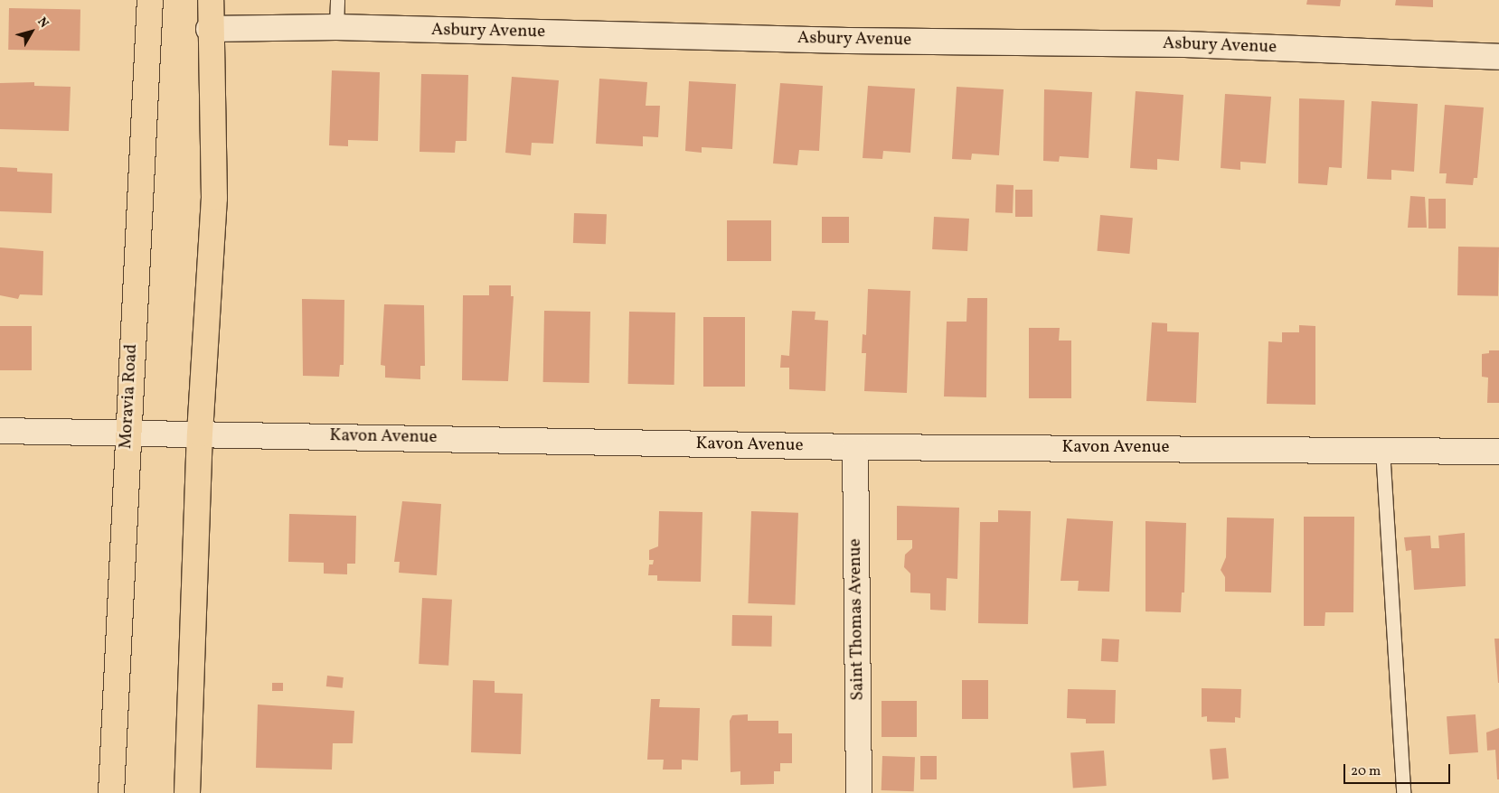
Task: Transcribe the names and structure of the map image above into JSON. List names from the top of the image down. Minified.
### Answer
{"streets":{"main road":["Moravia Road"],"street":["Asbury Avenue","Kavon Avenue","Saint Thomas Avenue"]},"crossings":[["Moravia Road","Kavon Avenue"],["Kavon Avenue","Saint Thomas Avenue"]],"scale_bar":"20 m","north":"top right"}
